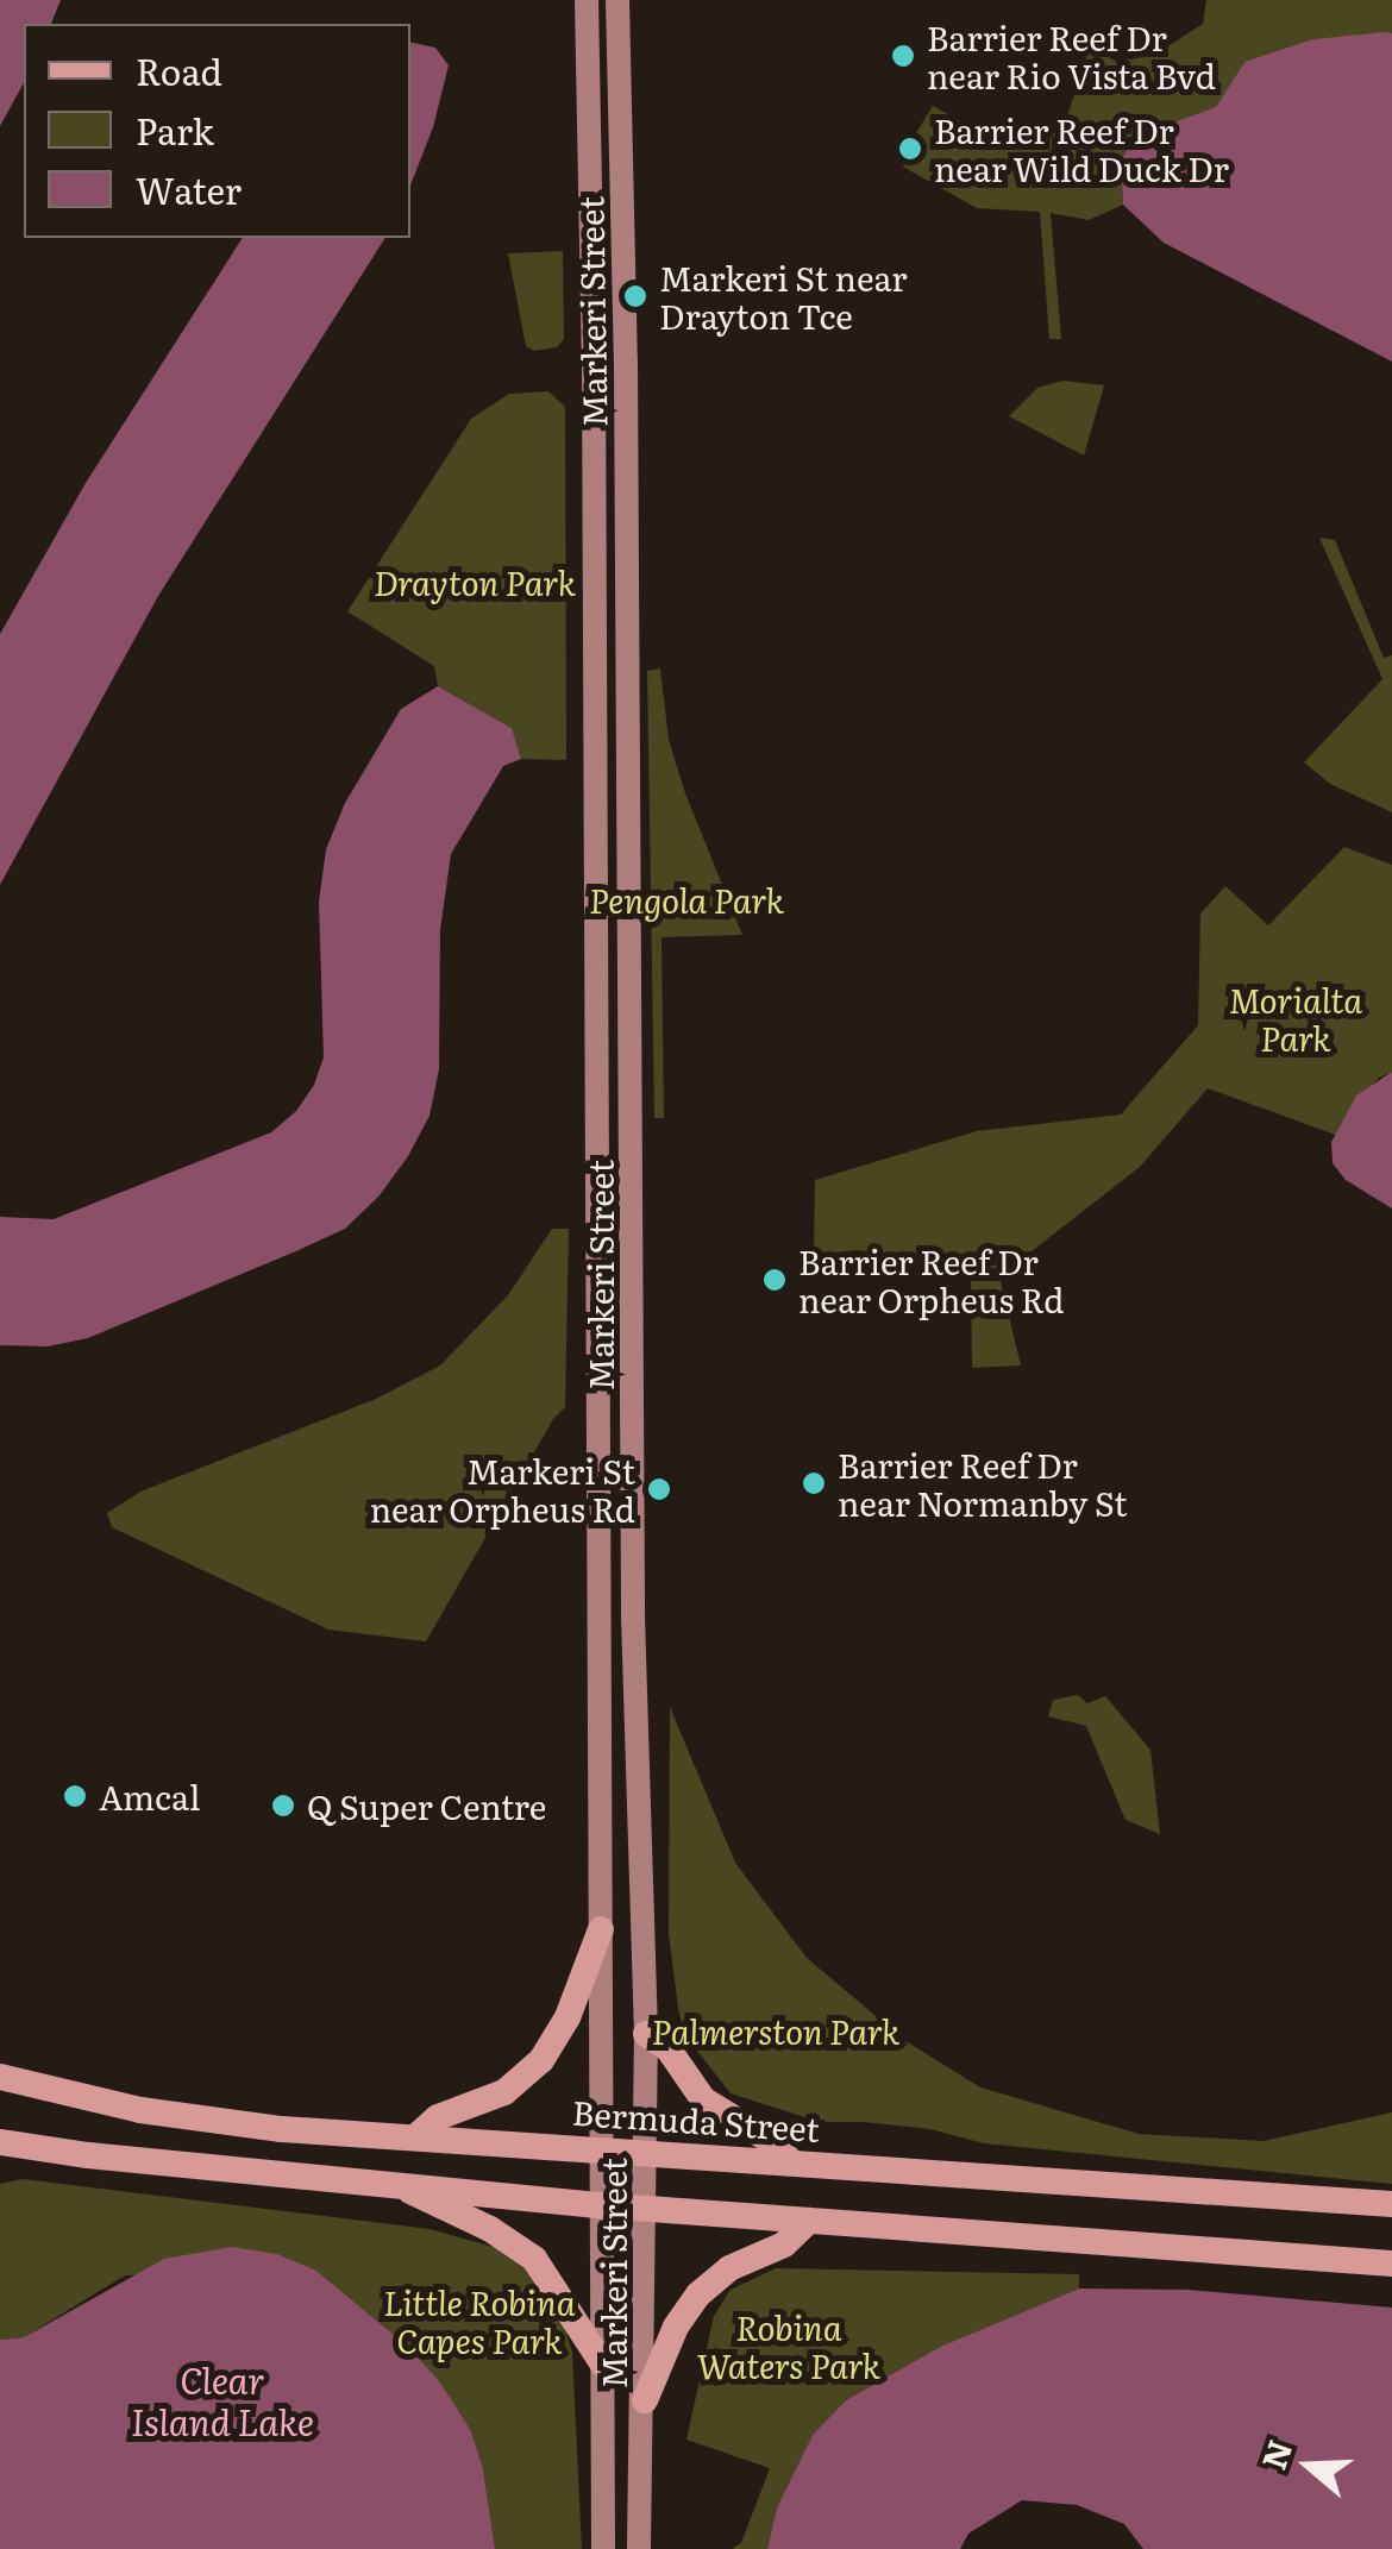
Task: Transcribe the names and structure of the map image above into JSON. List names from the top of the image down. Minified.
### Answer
{"streets":{"main road":["Markeri Street","Bermuda Street"]},"crossings":[["Markeri Street","Bermuda Street"]],"water":["Clear Island Lake"],"parks":["Drayton Park","Pengola Park","Morialta Park","Palmerston Park","Little Robina Capes Park","Robina Waters Park"],"places":["Barrier Reef Dr near Rio Vista Bvd","Barrier Reef Dr near Wild Duck Dr","Markeri St near Drayton Tce","Barrier Reef Dr near Orpheus Rd","Barrier Reef Dr near Normanby St","Markeri St near Orpheus Rd","Amcal","Q Super Centre"],"legend":["Road","Park","Water"],"north":"left"}
